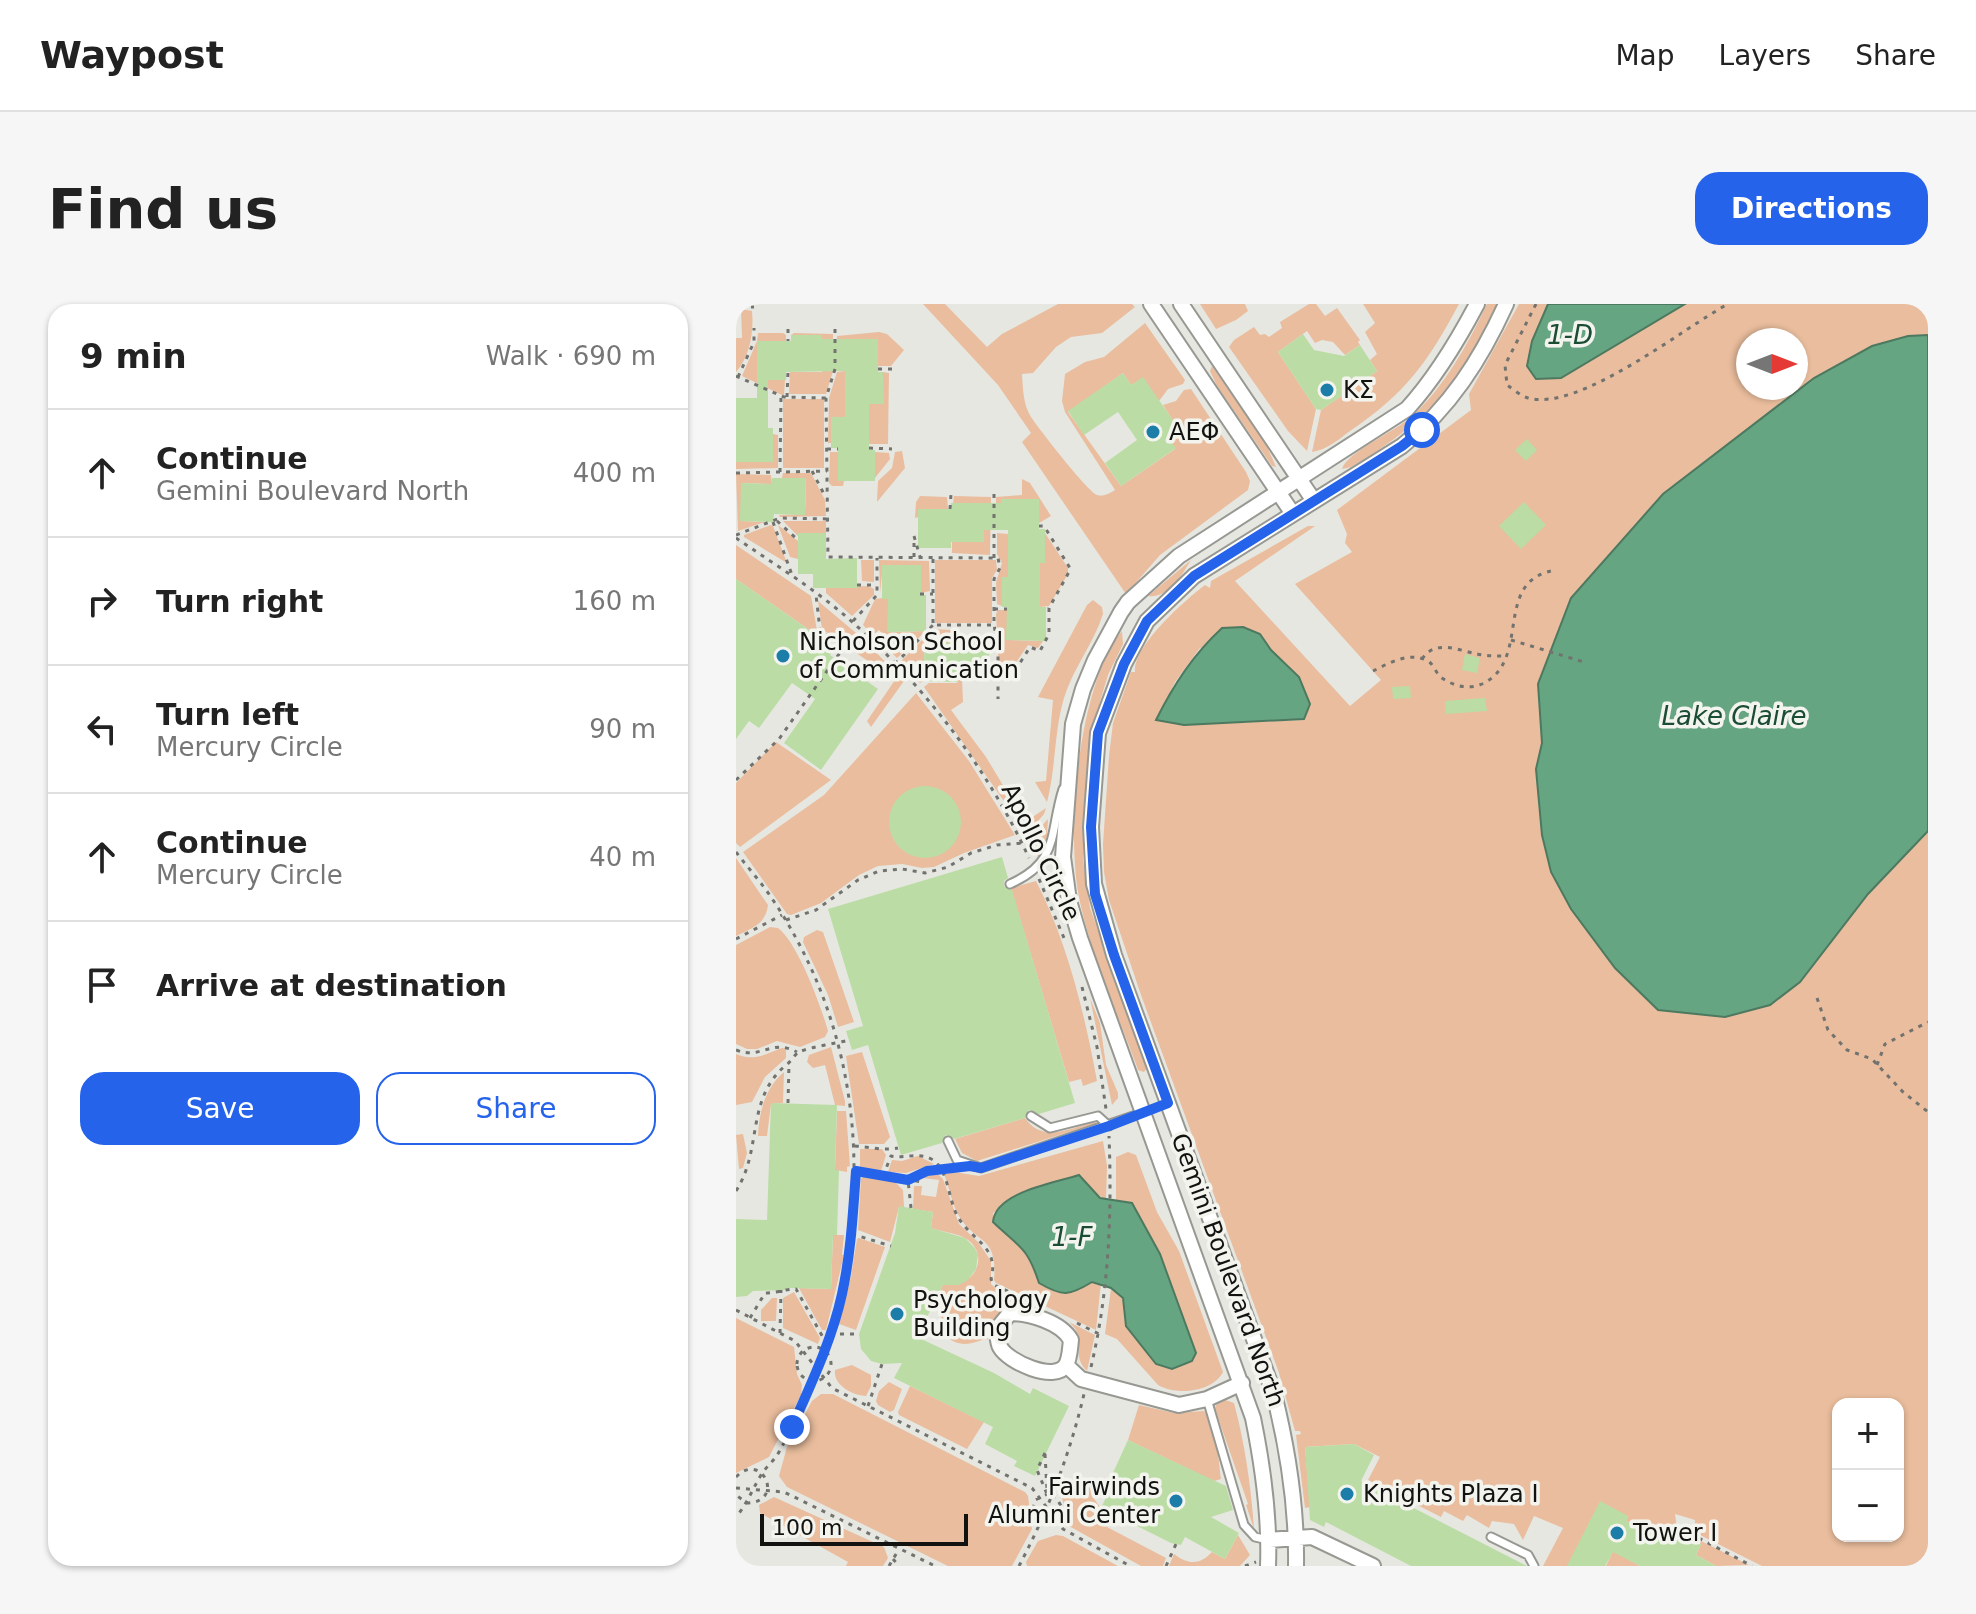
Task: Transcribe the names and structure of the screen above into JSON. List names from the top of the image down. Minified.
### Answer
{"streets":{"street":["Gemini Boulevard North"],"path":["Apollo Circle"]},"water":["1-D","Lake Claire","1-F"],"places":["ΚΣ","AEΦ","Nicholson School of Communication","Psychology Building","Knights Plaza I","Fairwinds Alumni Center","Tower I"],"scale_bar":"100 m","north":"right","page":{"header":"Waypost","nav":["Map","Layers","Share"],"buttons":["Directions",["Save","Share"]],"title":"Find us","heading":["9 min","Walk · 690 m"],"list":[["Continue","Gemini Boulevard North","400 m"],["Turn right","160 m"],["Turn left","Mercury Circle","90 m"],["Continue","Mercury Circle","40 m"],"Arrive at destination"],"map_buttons":["+","−"],"scale":"100 m"}}
